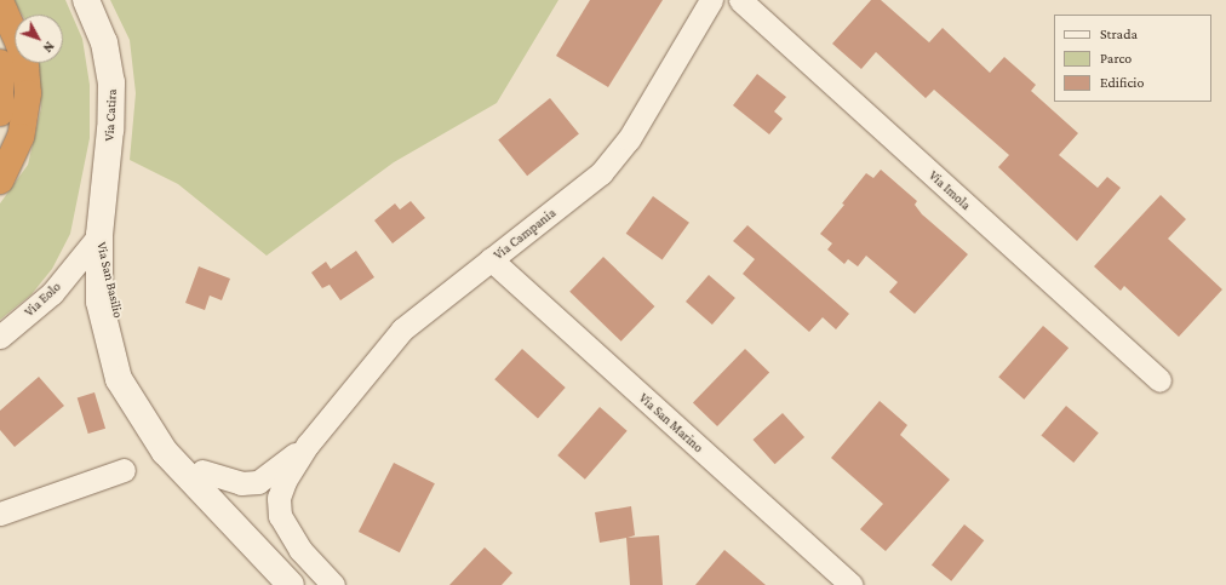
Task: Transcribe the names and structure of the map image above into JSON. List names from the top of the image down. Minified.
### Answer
{"streets":{"street":["Via Catira","Via Imola","Via Campania","Via San Basilio","Via Eolo","Via San Marino"]},"crossings":[["Via Catira","Via San Basilio"],["Via Catira","Via Eolo"],["Via Campania","Via San Marino"],["Via San Basilio","Via Eolo"]],"legend":["Strada","Parco","Edificio"],"north":"bottom right"}
